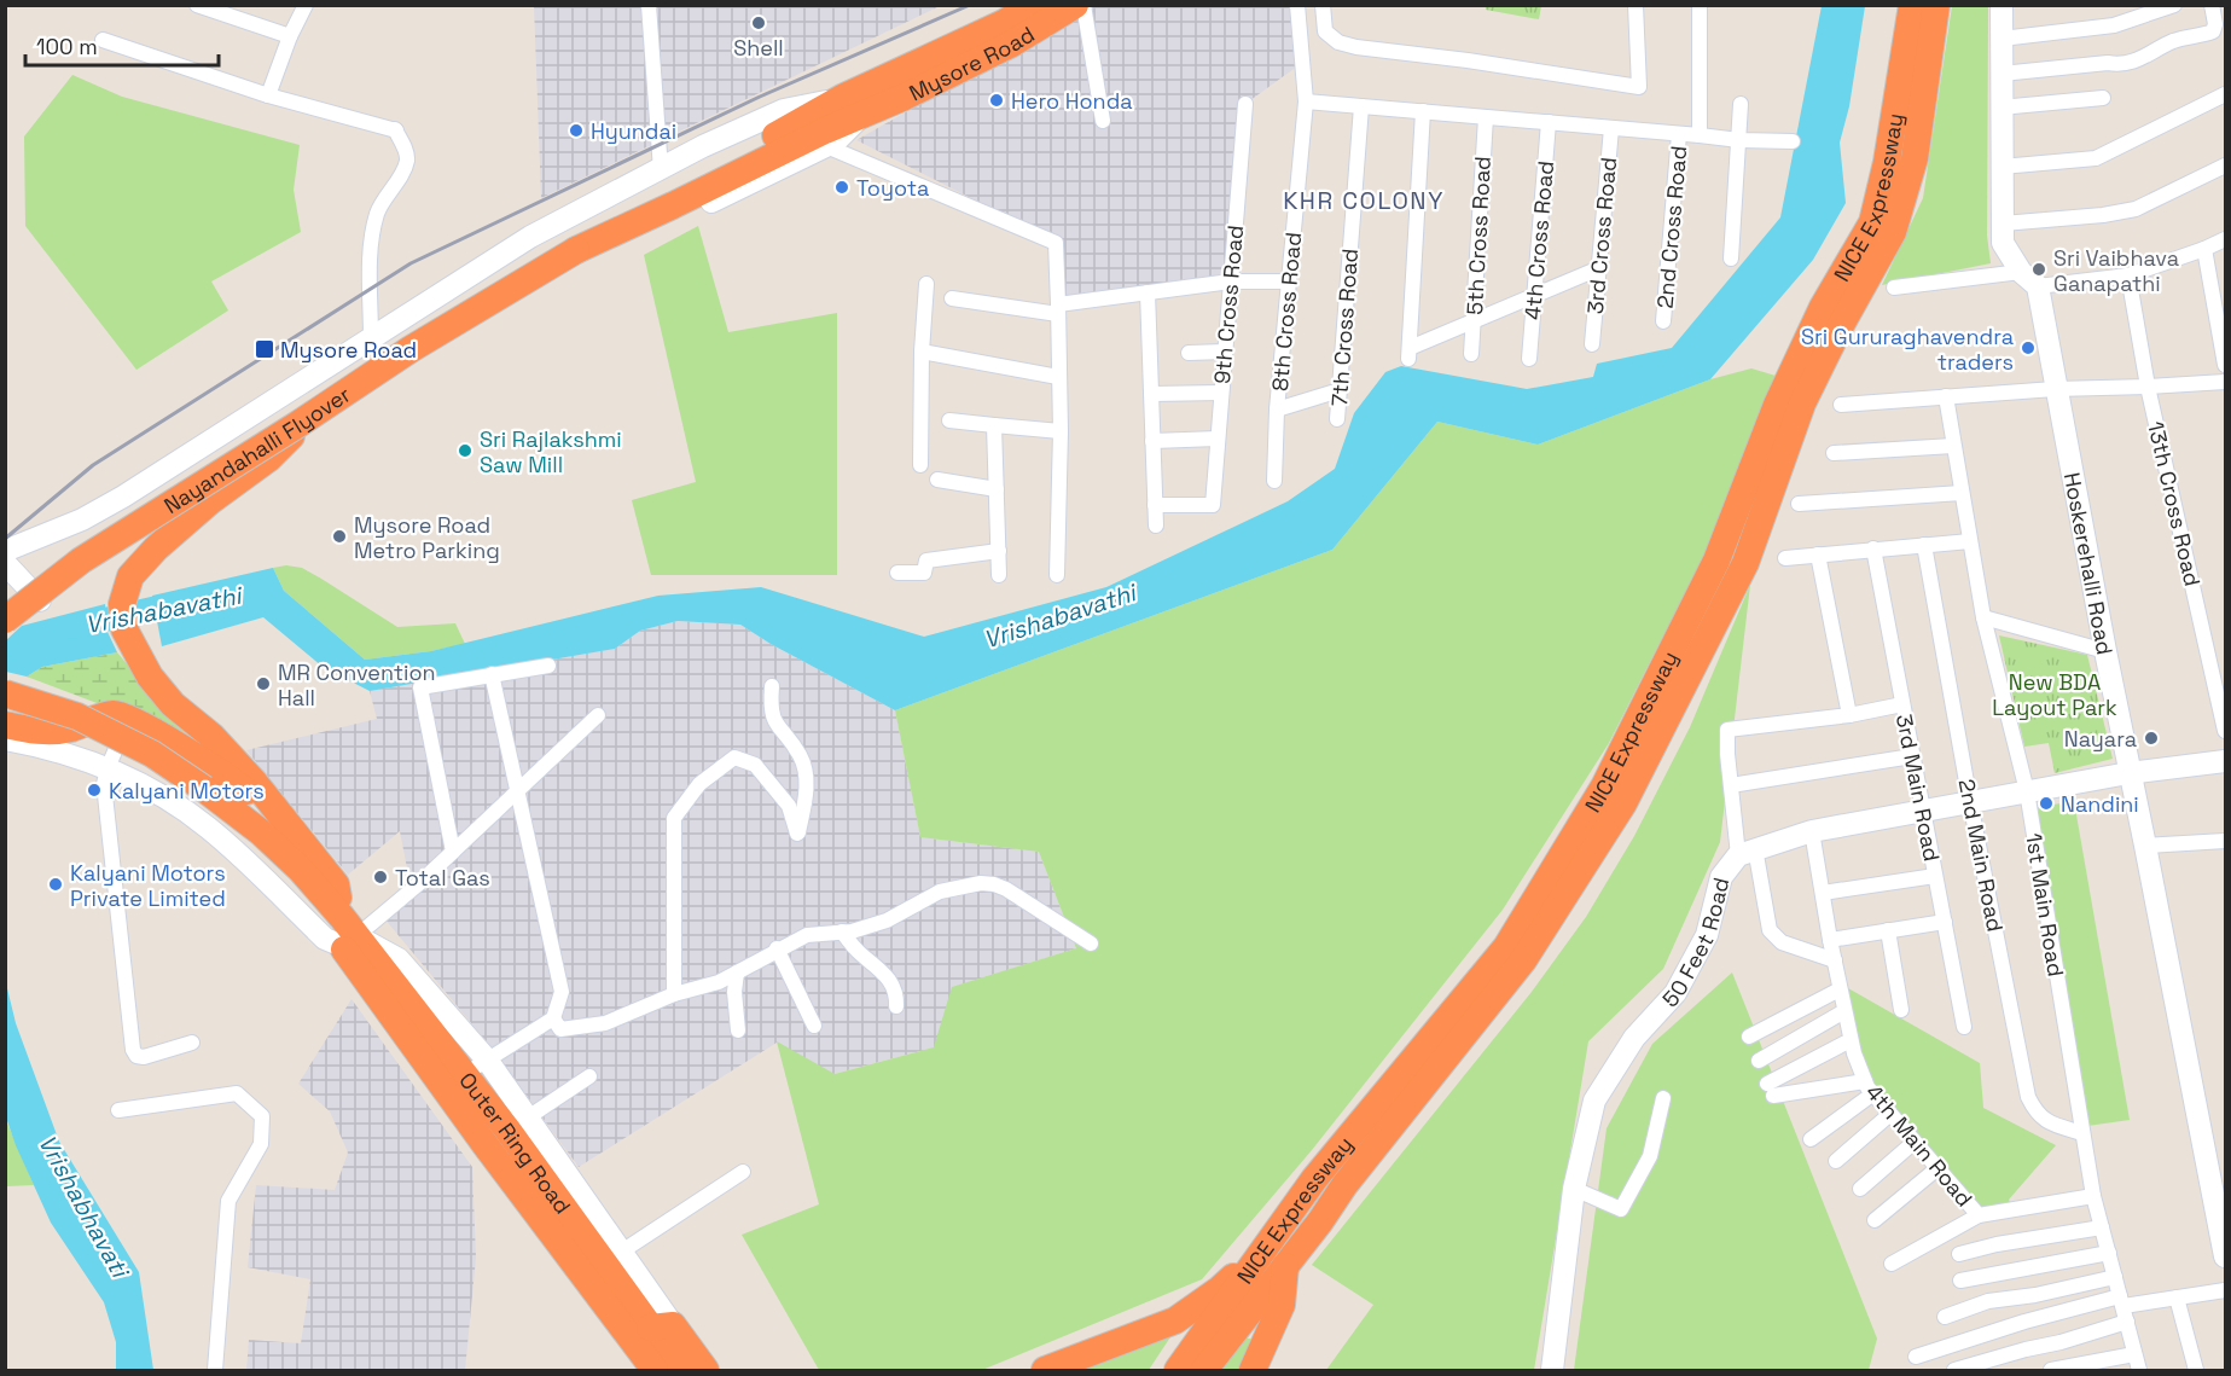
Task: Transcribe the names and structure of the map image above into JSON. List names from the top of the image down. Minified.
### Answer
{"streets":{"highway":["Mysore Road","NICE Expressway","Nayandahalli Flyover","Outer Ring Road"],"street":["2nd Cross Road","5th Cross Road","3rd Cross Road","4th Cross Road","9th Cross Road","8th Cross Road","7th Cross Road","13th Cross Road","Hoskerehalli Road","3rd Main Road","2nd Main Road","1st Main Road","50 Feet Road","4th Main Road"]},"crossings":[["Mysore Road","Nayandahalli Flyover"],["2nd Main Road","1st Main Road"],["1st Main Road","4th Main Road"]],"districts":["KHR COLONY"],"water":["Vrishabavathi","Vrishabhavati"],"parks":["New BDA Layout Park"],"places":{"other":["Shell","Hero Honda","Hyundai","Toyota","Sri Vaibhava Ganapathi","Sri Gururaghavendra traders","Sri Rajlakshmi Saw Mill","Mysore Road Metro Parking","MR Convention Hall","Nayara","Kalyani Motors","Nandini","Total Gas","Kalyani Motors Private Limited"],"transit":["Mysore Road"]},"scale_bar":"100 m"}
